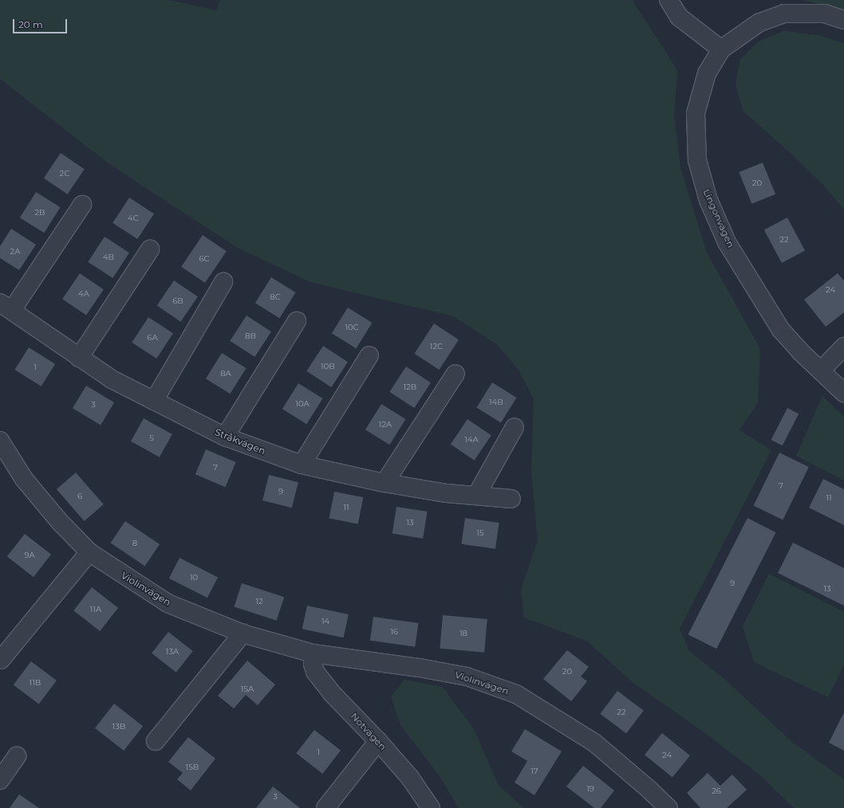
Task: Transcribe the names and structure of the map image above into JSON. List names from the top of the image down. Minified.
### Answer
{"streets":{"street":["Lingonvägen","Stråkvägen","Violinvägen","Notvägen"]},"crossings":[["Violinvägen","Notvägen"]],"house_numbers":["2C","20","2B","4C","22","2A","4B","6C","24","4A","8C","6B","10C","8B","6A","12C","10B","1","8A","12B","14B","10A","3","12A","5","14A","7","7","9","6","11","11","13","15","8","9A","10","9","13","12","11A","14","16","18","13A","20","11B","15A","22","13B","1","24","15B","17","19","26","3"],"scale_bar":"20 m"}
